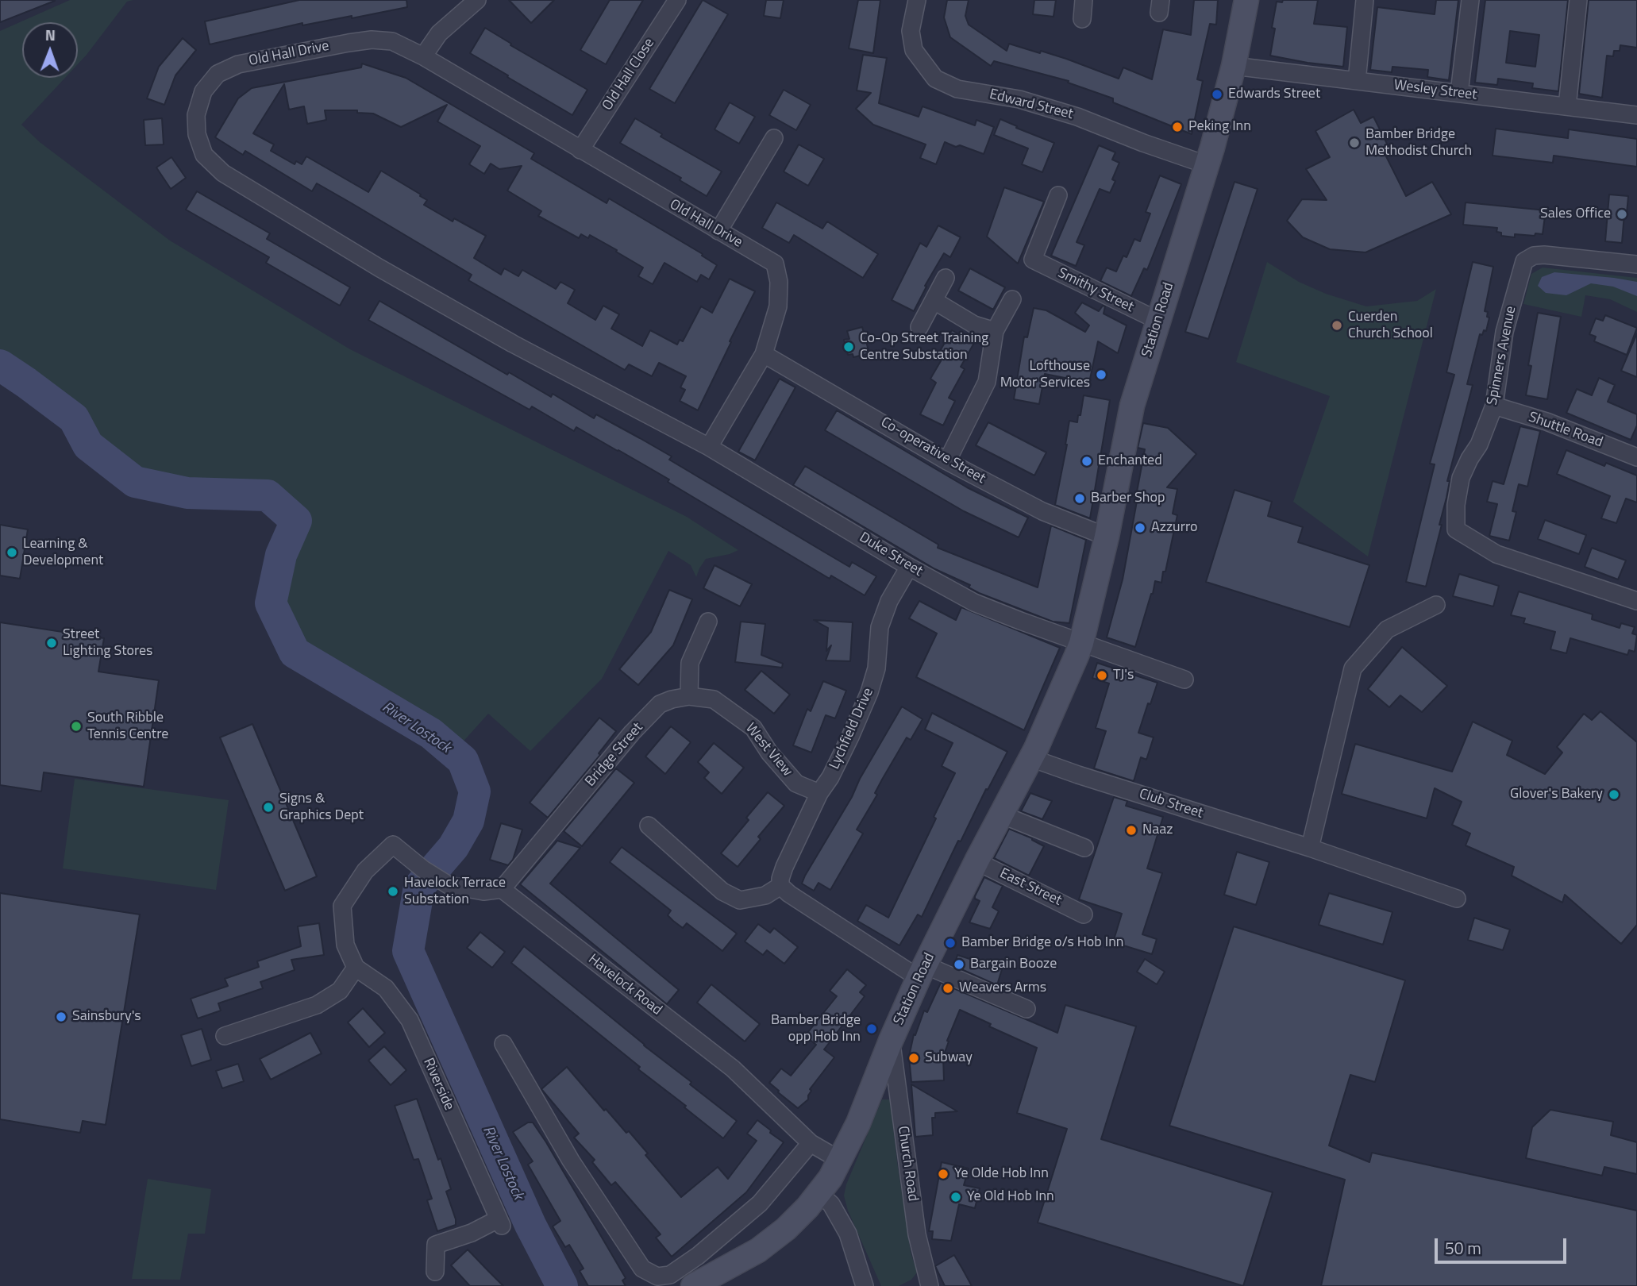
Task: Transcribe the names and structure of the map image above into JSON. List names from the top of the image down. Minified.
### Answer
{"streets":{"main road":["Station Road"],"street":["Old Hall Drive","Old Hall Close","Wesley Street","Edward Street","Smithy Street","Spinners Avenue","Shuttle Road","Co-operative Street","Duke Street","Lychfield Drive","West View","Bridge Street","Club Street","East Street","Havelock Road","Riverside","Church Road"]},"crossings":[["Old Hall Drive","Old Hall Close"],["Old Hall Drive","Co-operative Street"],["Old Hall Drive","Duke Street"],["Wesley Street","Station Road"],["Edward Street","Station Road"],["Smithy Street","Station Road"],["Station Road","Co-operative Street"],["Station Road","Duke Street"],["Station Road","Club Street"],["Station Road","East Street"],["Station Road","Havelock Road"],["Station Road","Church Road"],["Spinners Avenue","Shuttle Road"],["Duke Street","Lychfield Drive"],["Lychfield Drive","West View"],["West View","Bridge Street"],["Bridge Street","Havelock Road"]],"water":["River Lostock"],"places":["Edwards Street","Peking Inn","Bamber Bridge Methodist Church","Sales Office","Cuerden Church School","Co-Op Street Training Centre Substation","Lofthouse Motor Services","Enchanted","Barber Shop","Azzurro","Learning & Development","Street Lighting Stores","TJ's","South Ribble Tennis Centre","Glover's Bakery","Signs & Graphics Dept","Naaz","Havelock Terrace Substation","Bamber Bridge o/s Hob Inn","Bargain Booze","Weavers Arms","Sainsbury's","Bamber Bridge opp Hob Inn","Subway","Ye Olde Hob Inn","Ye Old Hob Inn"],"scale_bar":"50 m","north":"top"}
